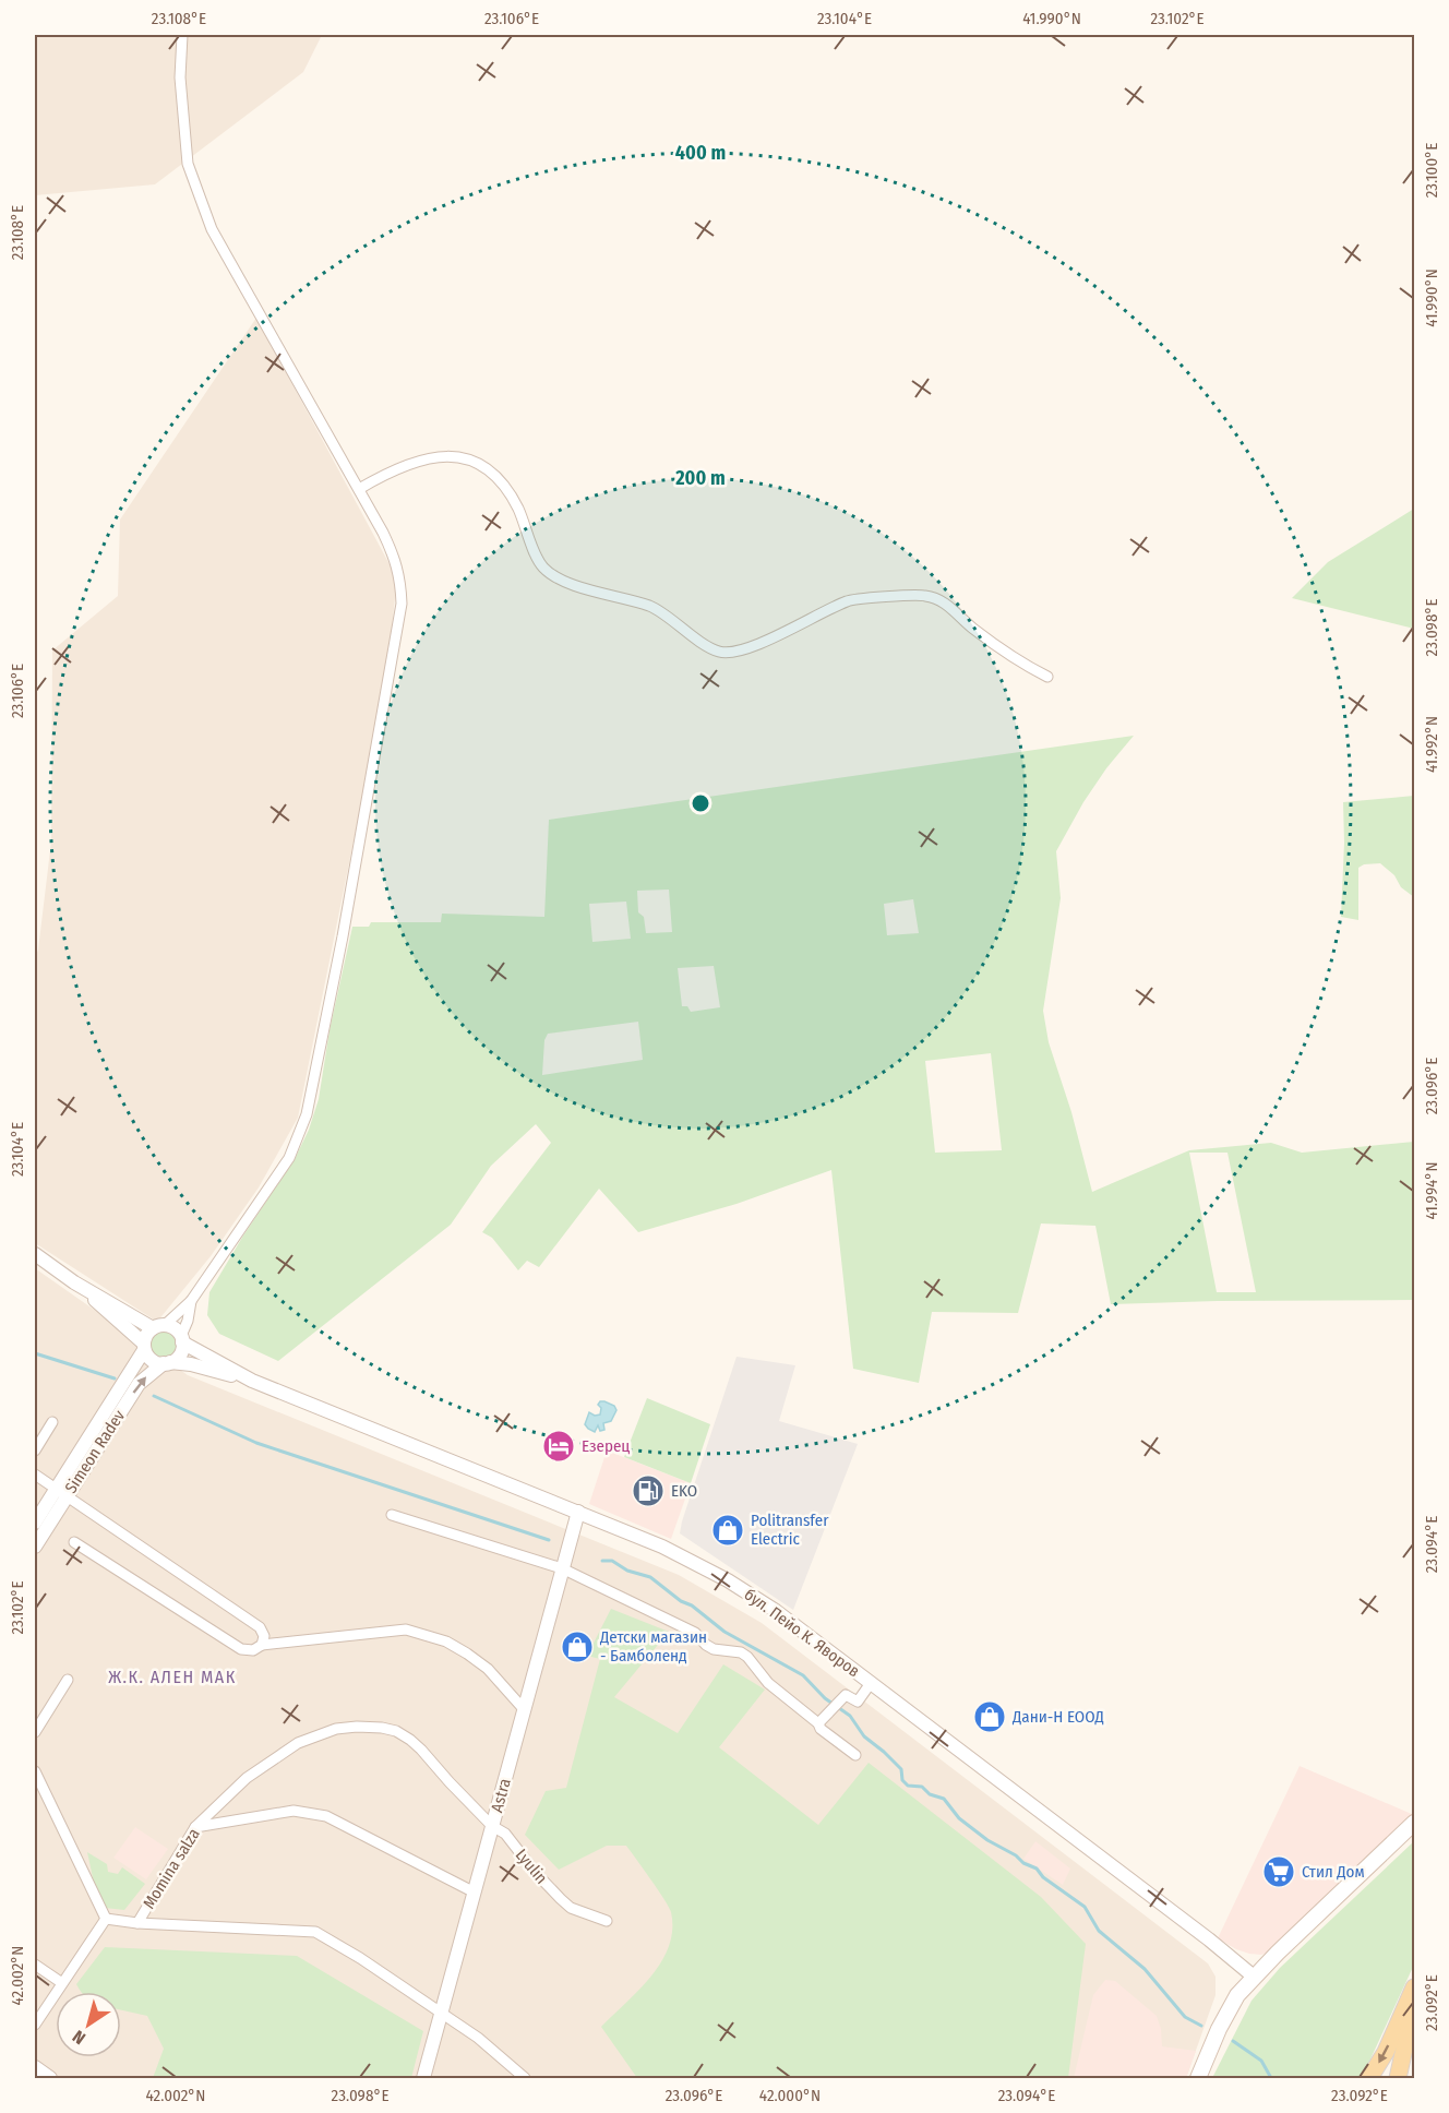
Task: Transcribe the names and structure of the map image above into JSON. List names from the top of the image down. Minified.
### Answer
{"streets":{"street":["Simeon Radev","бул. Пейо К. Яворов","Astra","Lyulin","Momina salza"]},"crossings":[["Simeon Radev","бул. Пейо К. Яворов"],["бул. Пейо К. Яворов","Astra"],["Astra","Lyulin"],["Astra","Momina salza"],["Lyulin","Momina salza"]],"districts":["Ж.К. АЛЕН МАК"],"places":{"hotel":["Езерец"],"fuel station":["EKO"],"shop":["Politransfer Electric","Детски магазин - Бамболенд","Дани-Н ЕООД"],"supermarket":["Стил Дом"]},"north":"bottom left","coordinates":["23.108°E","23.106°E","23.104°E","41.990°N","23.102°E","23.100°E","23.098°E","41.992°N","23.096°E","41.994°N","23.094°E","42.002°N","23.092°E","42.000°N"],"rings":["400 m","200 m"]}
